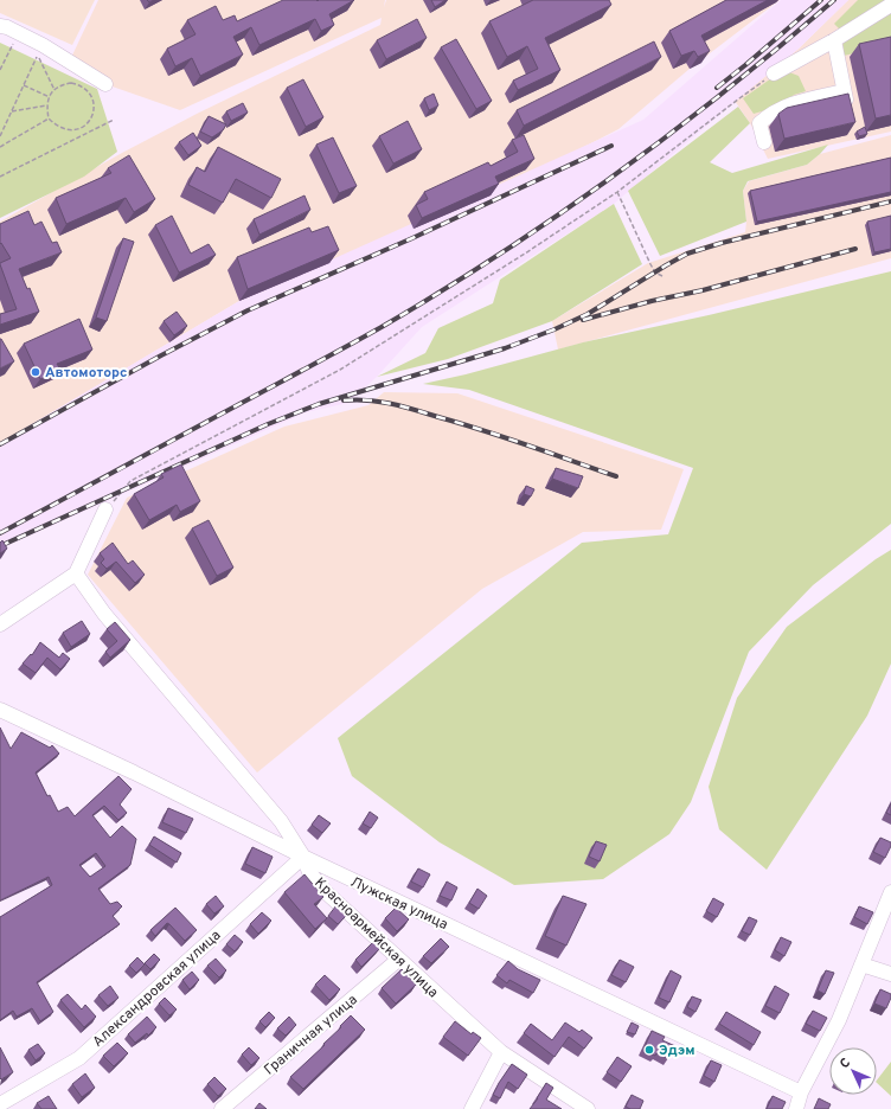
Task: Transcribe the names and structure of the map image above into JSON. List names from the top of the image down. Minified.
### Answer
{"streets":{"street":["Лужская улица","Красноармейская улица","Александровская улица","Граничная улица"]},"crossings":[["Лужская улица","Красноармейская улица"],["Лужская улица","Александровская улица"],["Красноармейская улица","Александровская улица"],["Красноармейская улица","Граничная улица"]],"places":["Автомоторс","Эдэм"],"north":"top left"}
